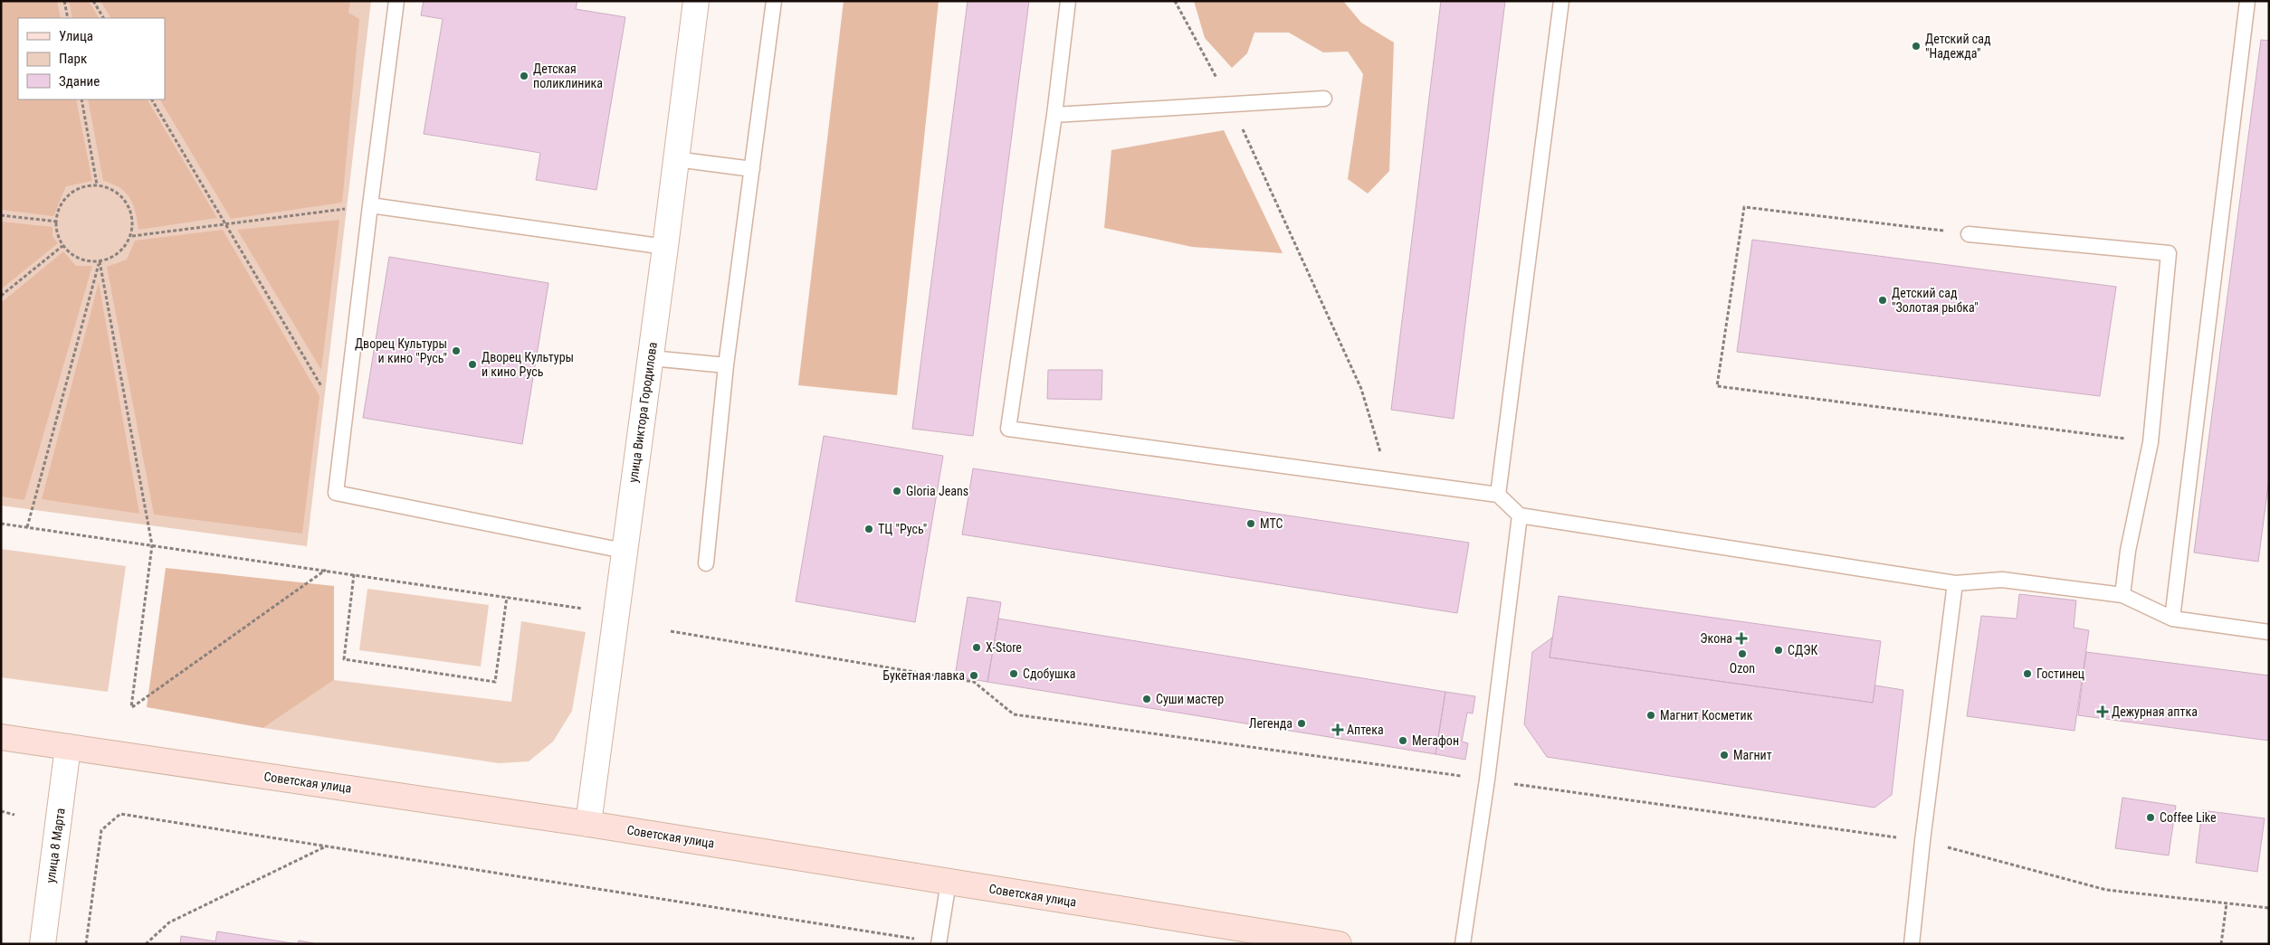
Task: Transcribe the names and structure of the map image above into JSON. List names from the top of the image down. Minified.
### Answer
{"streets":{"main road":["Советская улица"],"street":["улица Виктора Городилова","улица 8 Марта"]},"crossings":[["улица Виктора Городилова","Советская улица"],["Советская улица","улица 8 Марта"]],"places":{"other":["Детский сад \"Надежда\"","Детская поликлиника","Детский сад \"Золотая рыбка\"","Дворец Культуры и кино \"Русь\"","Дворец Культуры и кино Русь","Gloria Jeans","МТС","ТЦ \"Русь\"","X-Store","СДЭК","Ozon","Сдобушка","Гостинец","Букетная лавка","Суши мастер","Магнит Косметик","Легенда","Мегафон","Магнит","Coffee Like"],"health":["Экона","Дежурная аптка","Аптека"]},"legend":["Улица","Парк","Здание"]}
